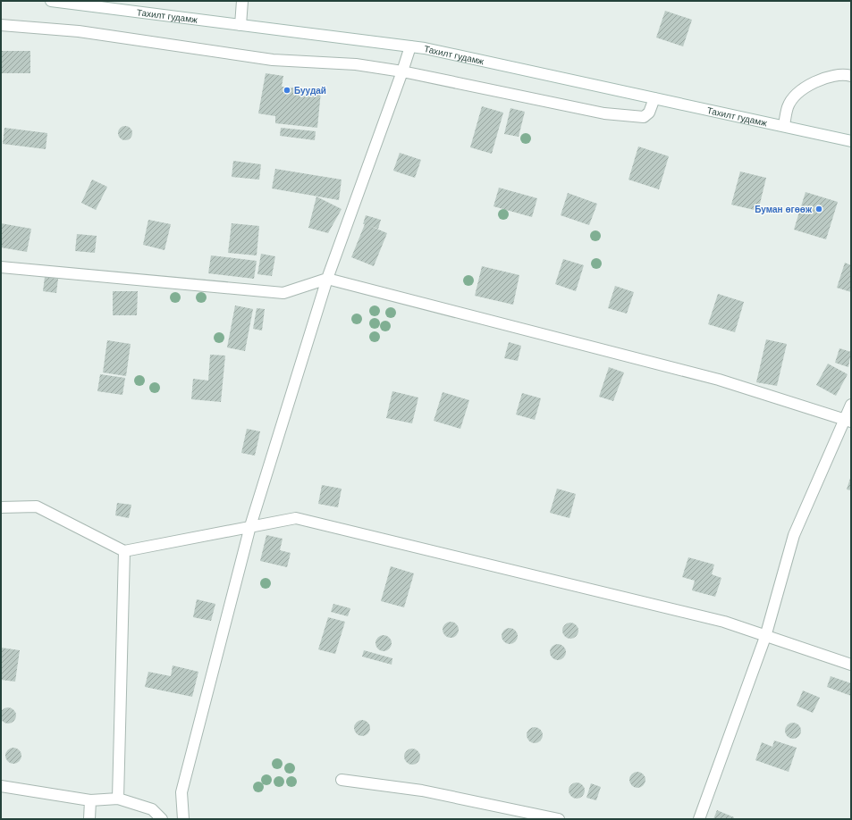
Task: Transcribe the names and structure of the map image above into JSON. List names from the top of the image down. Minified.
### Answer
{"streets":{"street":["Тахилт гудамж"]},"places":["Буудай","Буман өгөөж"]}
